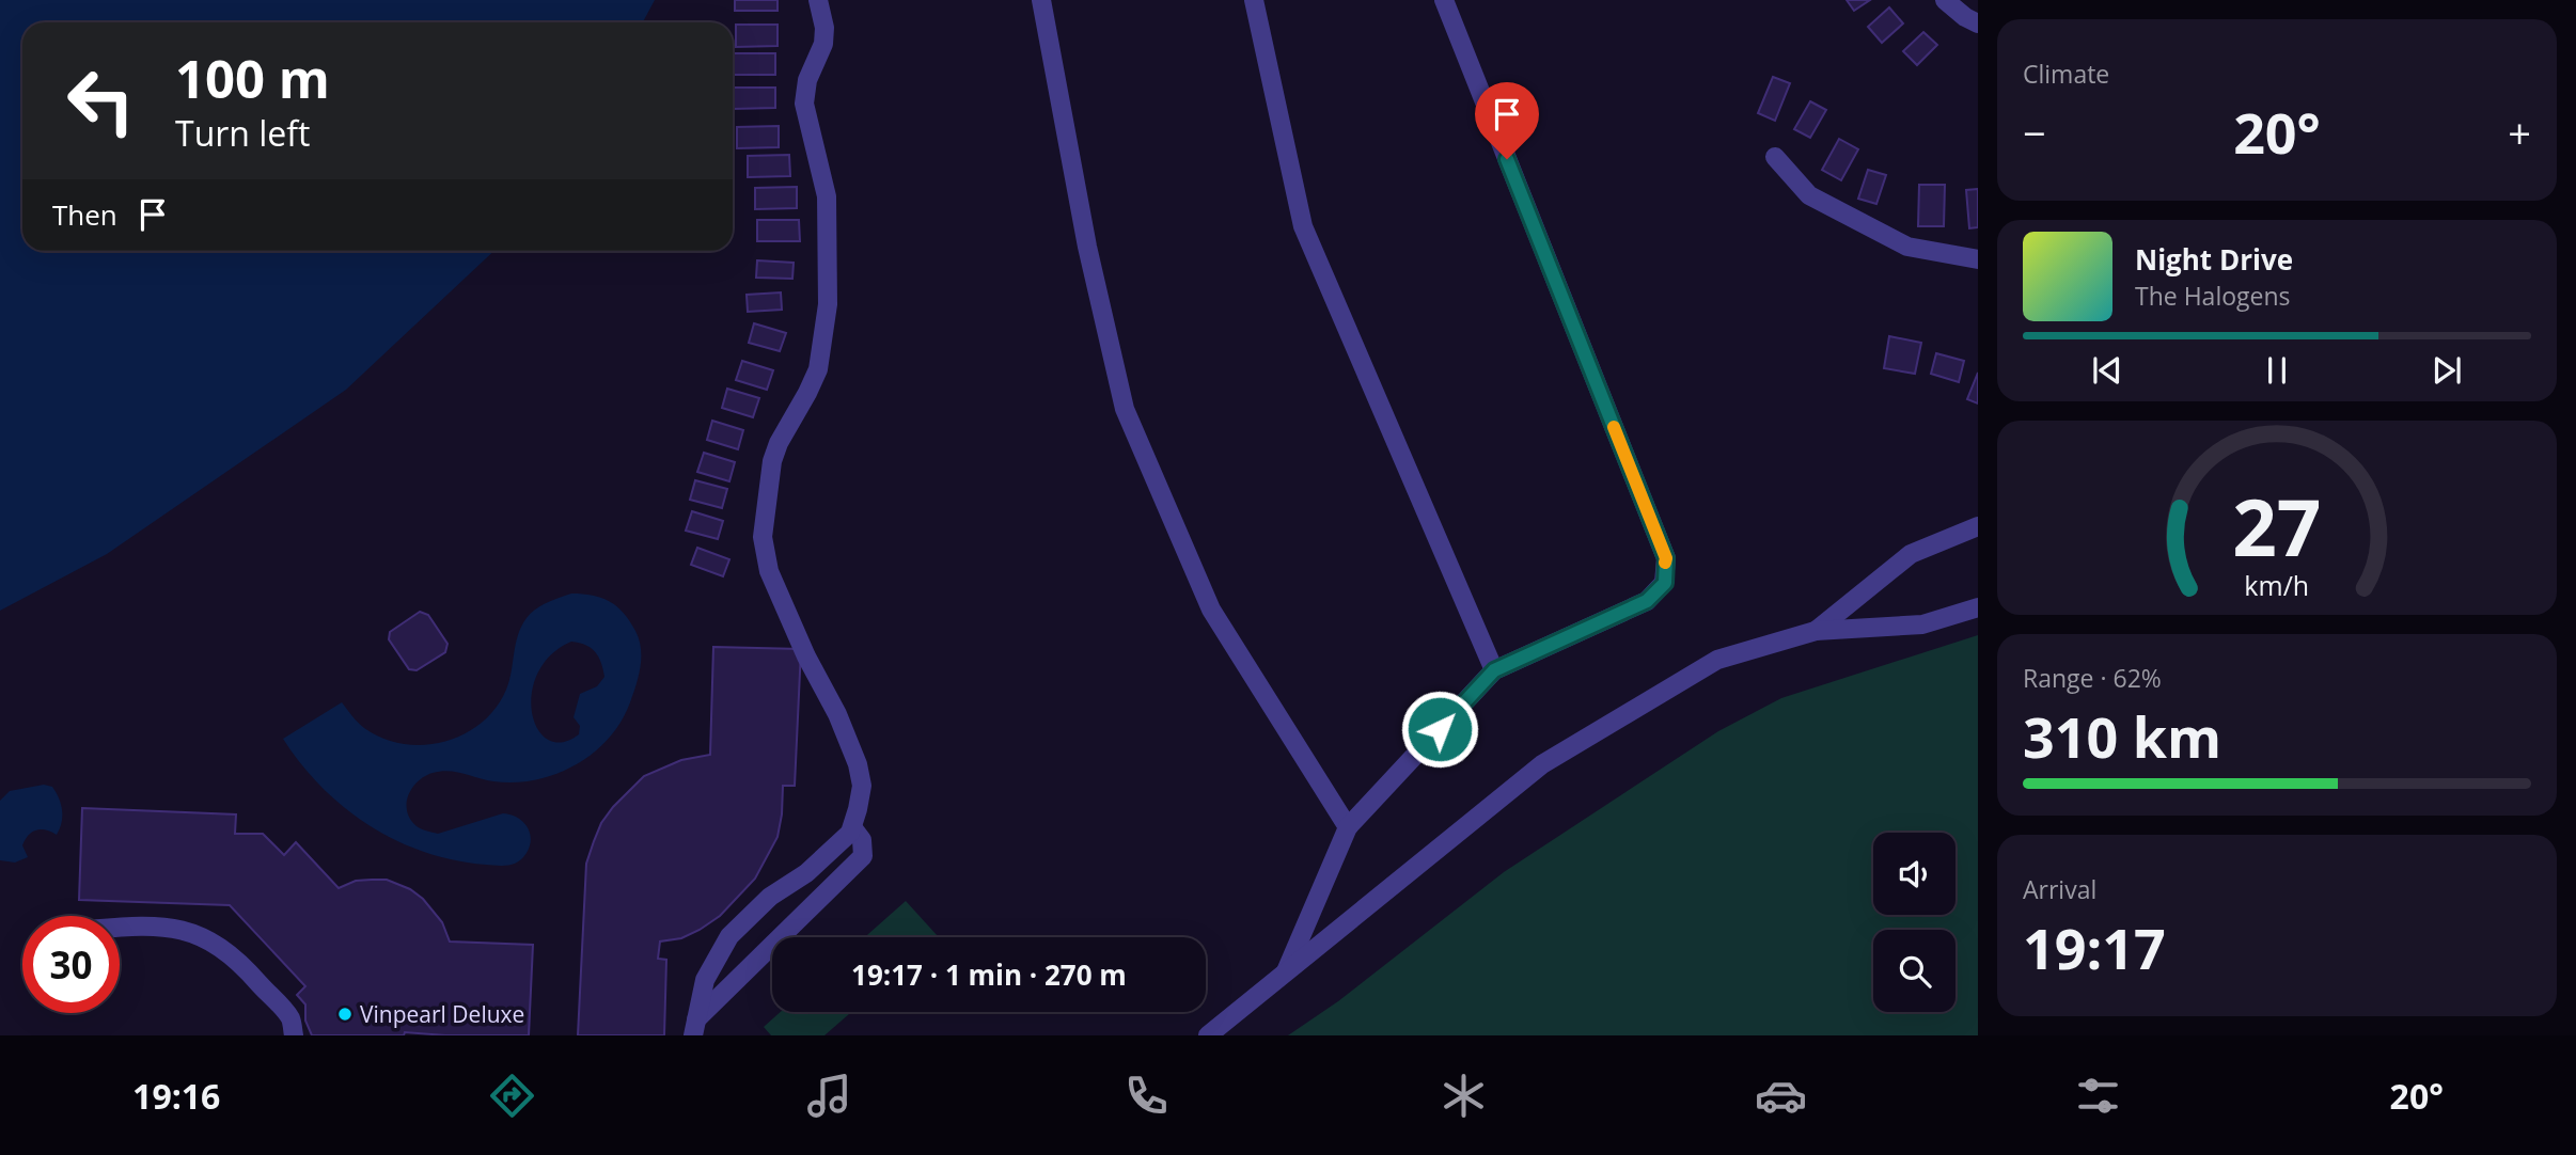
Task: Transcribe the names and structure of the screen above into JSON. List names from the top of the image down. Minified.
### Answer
{"places":["Vinpearl Deluxe"],"page":{"tile":["Climate",["Range · 62%","310 km"],["Arrival","19:17"]],"turn":["100 m","Turn left"],"heat":["−","20°","+"],"then":"Then","song":["Night Drive","The Halogens"],"limit":"30","trip":"19:17 · 1 min · 270 m","tabs":["19:16","20°"],"gauge":["27","km/h"]}}
